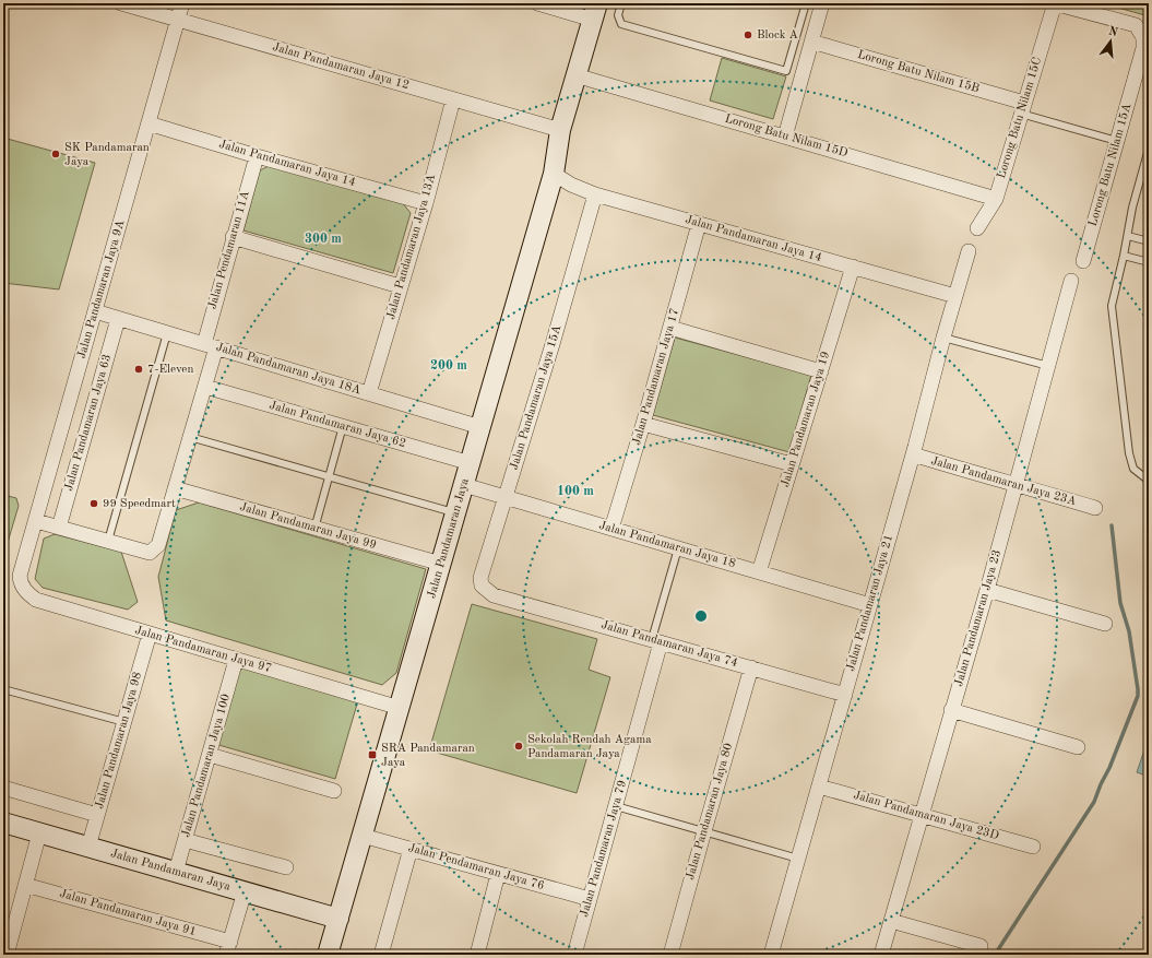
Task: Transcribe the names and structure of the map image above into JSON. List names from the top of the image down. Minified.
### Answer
{"streets":{"main road":["Jalan Pandamaran Jaya"],"street":["Jalan Pandamaran Jaya 12","Lorong Batu Nilam 15B","Lorong Batu Nilam 15C","Lorong Batu Nilam 15D","Jalan Pandamaran Jaya 14","Lorong Batu Nilam 15A","Jalan Pandamaran Jaya 13A","Jalan Pendamaran 11A","Jalan Pandamaran Jaya 9A","Jalan Pandamaran Jaya 18A","Jalan Pandamaran Jaya 17","Jalan Pandamaran Jaya 15A","Jalan Pandamaran Jaya 19","Jalan Pandamaran Jaya 63","Jalan Pandamaran Jaya 62","Jalan Pandamaran Jaya 23A","Jalan Pandamaran Jaya 99","Jalan Pandamaran Jaya 18","Jalan Pandamaran Jaya 21","Jalan Pandamaran Jaya 23","Jalan Pandamaran Jaya 74","Jalan Pandamaran Jaya 97","Jalan Pandamaran Jaya 98","Jalan Pandamaran Jaya 100","Jalan Pandamaran Jaya 80","Jalan Pandamaran Jaya 23D","Jalan Pandamaran Jaya 79","Jalan Pendamaran Jaya 76","Jalan Pandamaran Jaya 91"]},"crossings":[["Jalan Pandamaran Jaya 12","Jalan Pandamaran Jaya 13A"],["Jalan Pandamaran Jaya 12","Jalan Pandamaran Jaya 9A"],["Jalan Pandamaran Jaya 12","Jalan Pandamaran Jaya"],["Lorong Batu Nilam 15B","Lorong Batu Nilam 15C"],["Lorong Batu Nilam 15C","Lorong Batu Nilam 15D"],["Lorong Batu Nilam 15C","Lorong Batu Nilam 15A"],["Lorong Batu Nilam 15D","Jalan Pandamaran Jaya"],["Jalan Pandamaran Jaya 14","Jalan Pandamaran Jaya 13A"],["Jalan Pandamaran Jaya 14","Jalan Pendamaran 11A"],["Jalan Pandamaran Jaya 14","Jalan Pandamaran Jaya 9A"],["Jalan Pandamaran Jaya 14","Jalan Pandamaran Jaya 17"],["Jalan Pandamaran Jaya 14","Jalan Pandamaran Jaya 15A"],["Jalan Pandamaran Jaya 14","Jalan Pandamaran Jaya 19"],["Jalan Pandamaran Jaya 14","Jalan Pandamaran Jaya"],["Jalan Pandamaran Jaya 14","Jalan Pandamaran Jaya 21"],["Jalan Pandamaran Jaya 13A","Jalan Pandamaran Jaya 18A"],["Jalan Pendamaran 11A","Jalan Pandamaran Jaya 18A"],["Jalan Pendamaran 11A","Jalan Pandamaran Jaya 62"],["Jalan Pendamaran 11A","Jalan Pandamaran Jaya 99"],["Jalan Pandamaran Jaya 9A","Jalan Pandamaran Jaya 18A"],["Jalan Pandamaran Jaya 9A","Jalan Pandamaran Jaya 97"],["Jalan Pandamaran Jaya 18A","Jalan Pandamaran Jaya 63"],["Jalan Pandamaran Jaya 18A","Jalan Pandamaran Jaya"],["Jalan Pandamaran Jaya 17","Jalan Pandamaran Jaya 18"],["Jalan Pandamaran Jaya 15A","Jalan Pandamaran Jaya 18"],["Jalan Pandamaran Jaya 15A","Jalan Pandamaran Jaya 74"],["Jalan Pandamaran Jaya 19","Jalan Pandamaran Jaya 18"],["Jalan Pandamaran Jaya 62","Jalan Pandamaran Jaya"],["Jalan Pandamaran Jaya 23A","Jalan Pandamaran Jaya 21"],["Jalan Pandamaran Jaya 23A","Jalan Pandamaran Jaya 23"],["Jalan Pandamaran Jaya 99","Jalan Pandamaran Jaya"],["Jalan Pandamaran Jaya","Jalan Pandamaran Jaya 18"],["Jalan Pandamaran Jaya","Jalan Pandamaran Jaya 97"],["Jalan Pandamaran Jaya","Jalan Pandamaran Jaya 98"],["Jalan Pandamaran Jaya","Jalan Pandamaran Jaya 100"],["Jalan Pandamaran Jaya","Jalan Pendamaran Jaya 76"],["Jalan Pandamaran Jaya 18","Jalan Pandamaran Jaya 21"],["Jalan Pandamaran Jaya 21","Jalan Pandamaran Jaya 74"],["Jalan Pandamaran Jaya 21","Jalan Pandamaran Jaya 23D"],["Jalan Pandamaran Jaya 23","Jalan Pandamaran Jaya 23D"],["Jalan Pandamaran Jaya 74","Jalan Pandamaran Jaya 80"],["Jalan Pandamaran Jaya 74","Jalan Pandamaran Jaya 79"],["Jalan Pandamaran Jaya 97","Jalan Pandamaran Jaya 98"],["Jalan Pandamaran Jaya 97","Jalan Pandamaran Jaya 100"],["Jalan Pandamaran Jaya 79","Jalan Pendamaran Jaya 76"]],"places":{"other":["Block A","SK Pandamaran Jaya","7-Eleven","99 Speedmart","Sekolah Rendah Agama Pandamaran Jaya"],"transit":["SRA Pandamaran Jaya"]},"north":"top","rings":["300 m","200 m","100 m"]}
